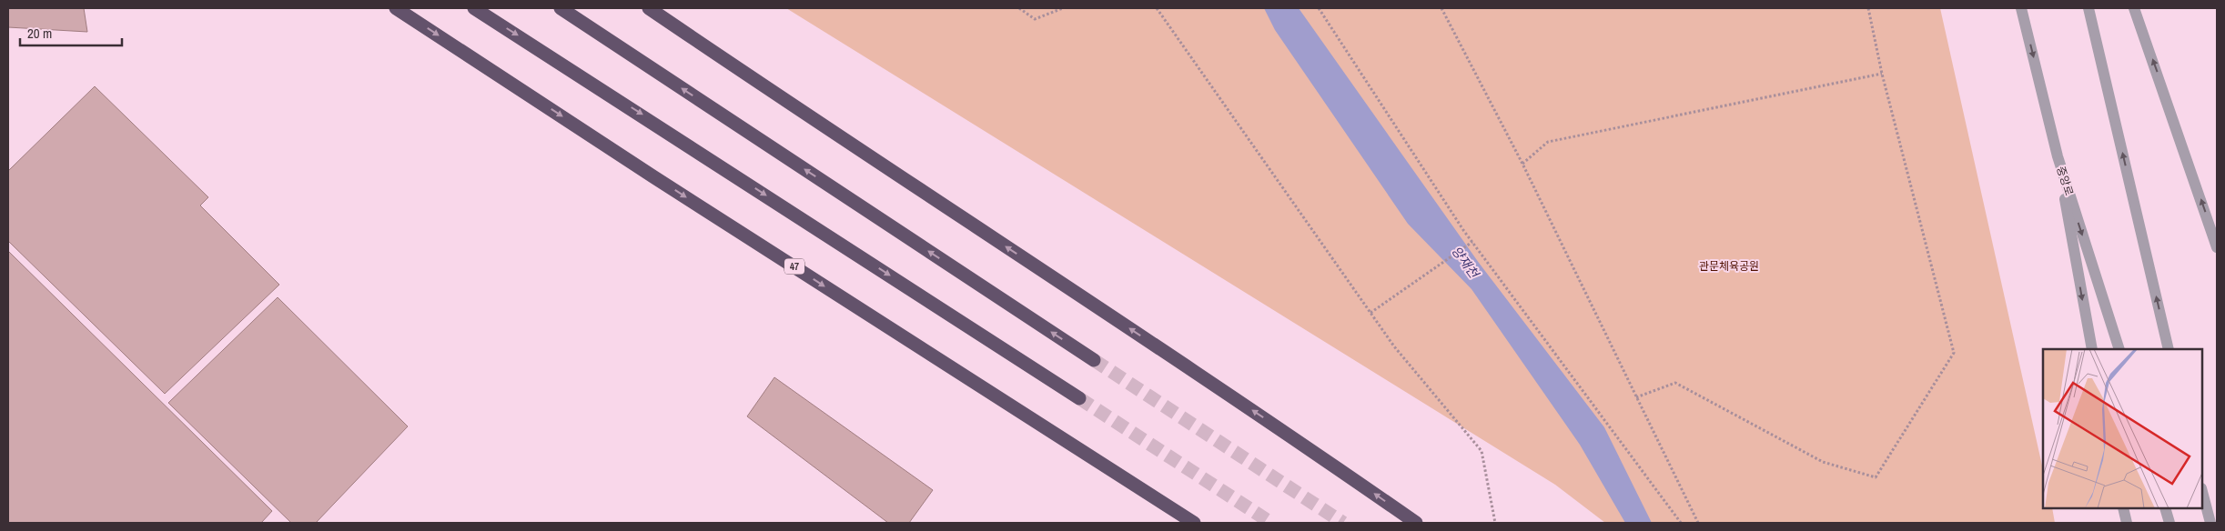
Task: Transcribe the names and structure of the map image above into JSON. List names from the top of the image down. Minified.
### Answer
{"streets":{"highway":["47"],"street":["중앙로"]},"water":["양재천"],"parks":["관문체육공원"],"scale_bar":"20 m"}
